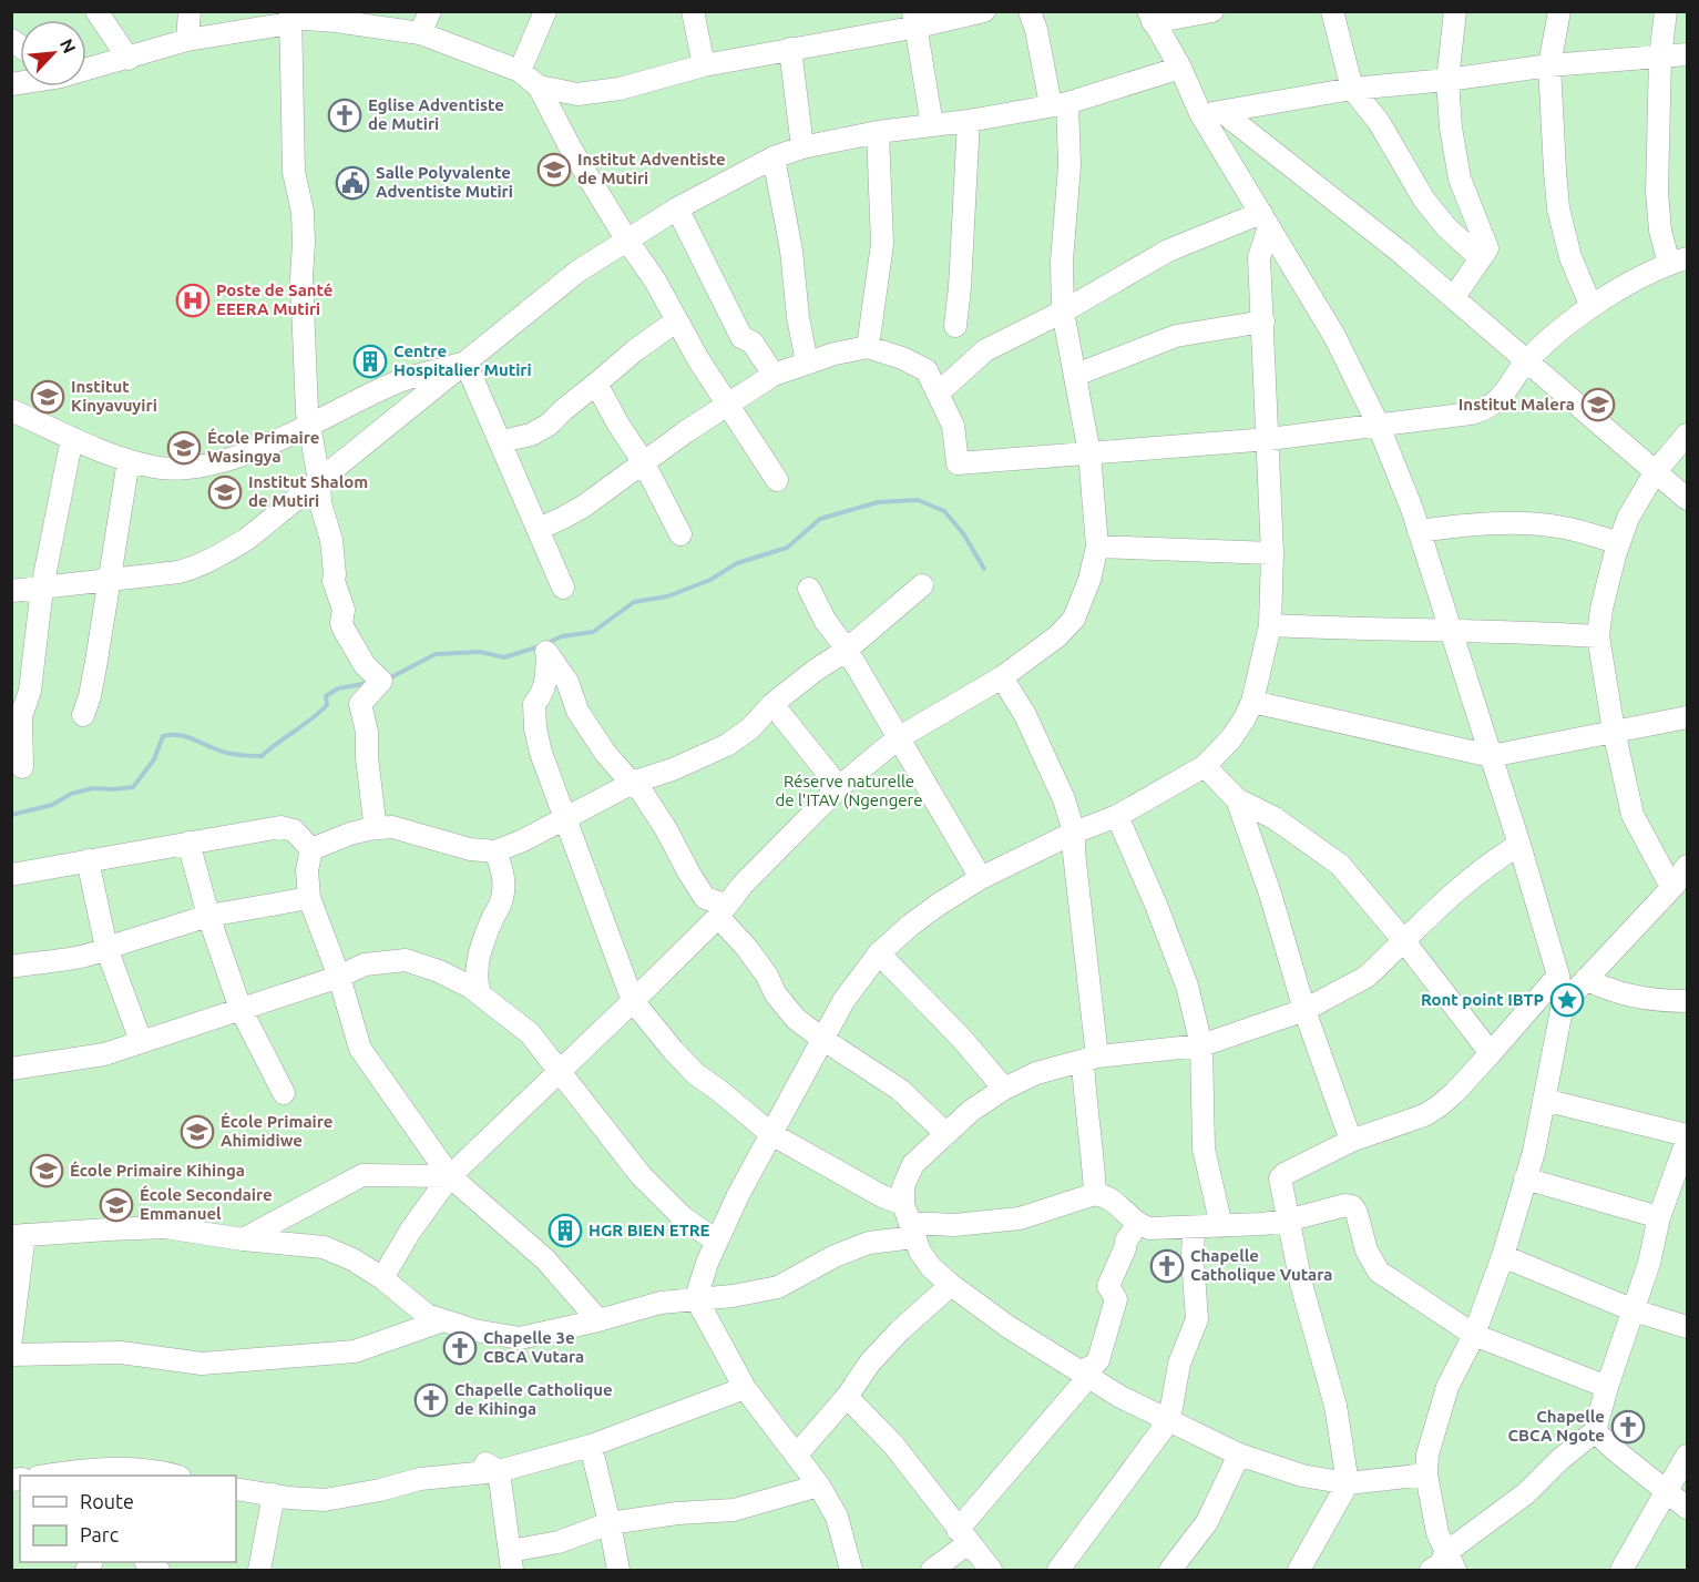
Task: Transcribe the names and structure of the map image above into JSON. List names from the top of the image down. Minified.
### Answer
{"parks":["Réserve naturelle de l'ITAV (Ngengere"],"places":{"church":["Eglise Adventiste de Mutiri","Chapelle Catholique Vutara","Chapelle 3e CBCA Vutara","Chapelle Catholique de Kihinga","Chapelle CBCA Ngote"],"school or university":["Institut Adventiste de Mutiri","Institut Kinyavuyiri","Institut Malera","École Primaire Wasingya","Institut Shalom de Mutiri","École Primaire Ahimidiwe","École Primaire Kihinga","École Secondaire Emmanuel"],"public building":["Salle Polyvalente Adventiste Mutiri"],"hospital":["Poste de Santé EEERA Mutiri"],"building":["Centre Hospitalier Mutiri","HGR BIEN ETRE"],"place":["Ront point IBTP"]},"legend":["Route","Parc"],"north":"top right"}
